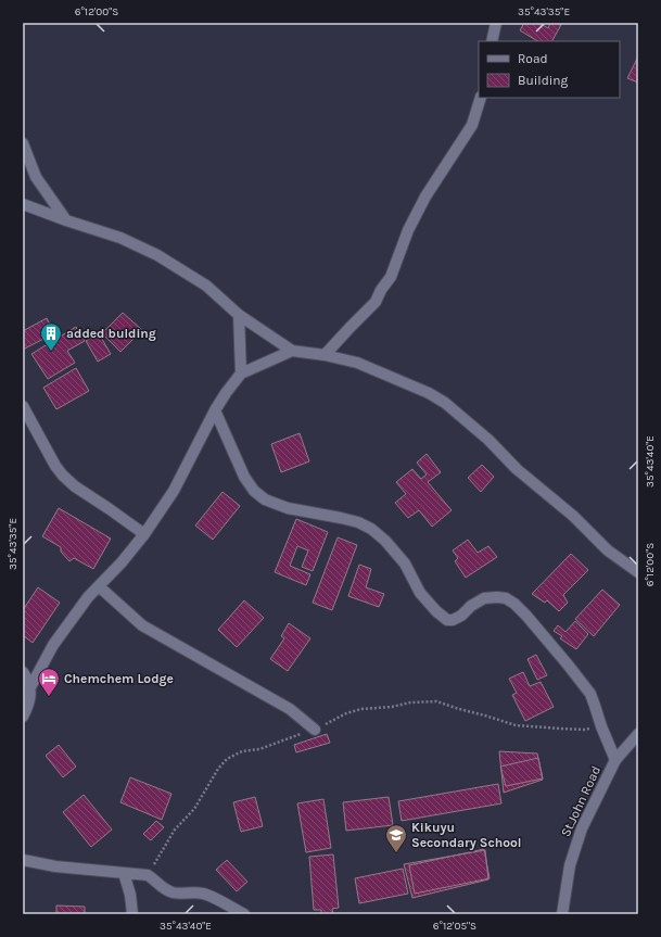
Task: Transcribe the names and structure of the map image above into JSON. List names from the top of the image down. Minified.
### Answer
{"streets":{"street":["St.John Road"]},"places":{"building":["added bulding"],"hotel":["Chemchem Lodge"],"school or university":["Kikuyu Secondary School"]},"legend":["Road","Building"],"coordinates":["6°12'00\"S","35°43'35\"E","35°43'40\"E","6°12'05\"S"]}
